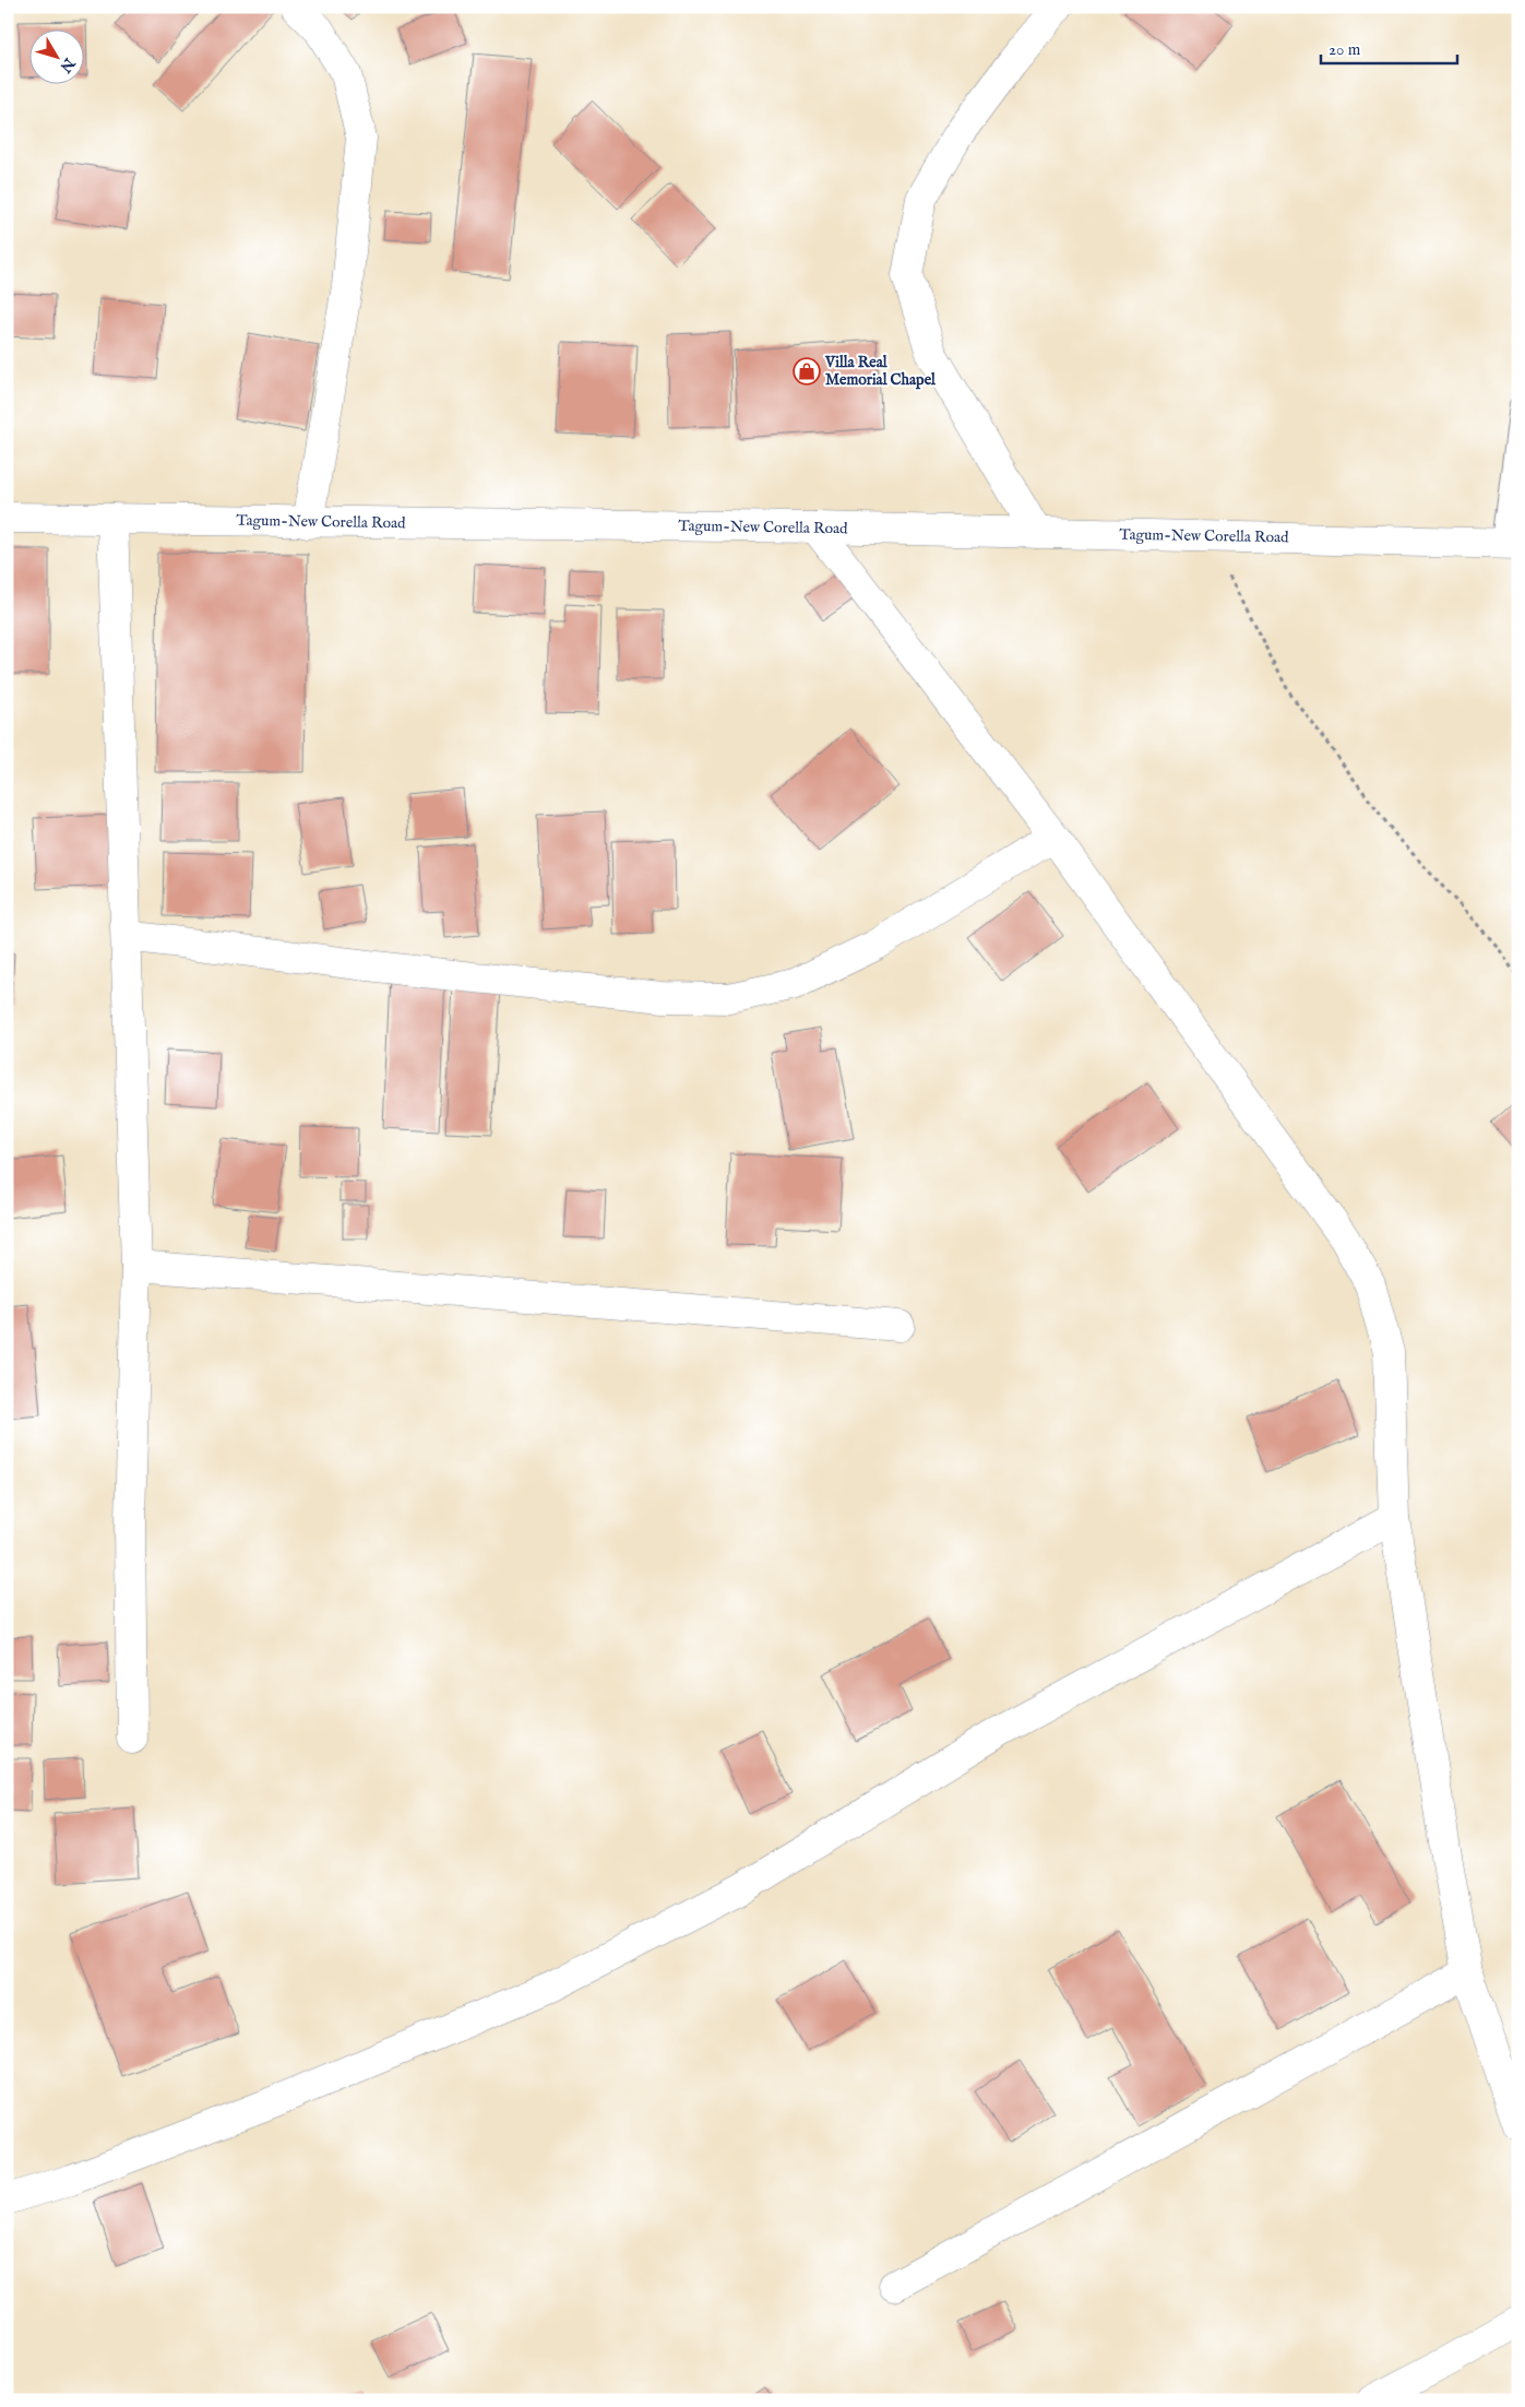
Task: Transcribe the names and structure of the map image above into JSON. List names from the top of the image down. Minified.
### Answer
{"streets":{"street":["Tagum-New Corella Road"]},"places":{"shop":["Villa Real Memorial Chapel"]},"scale_bar":"20 m","north":"bottom right"}
